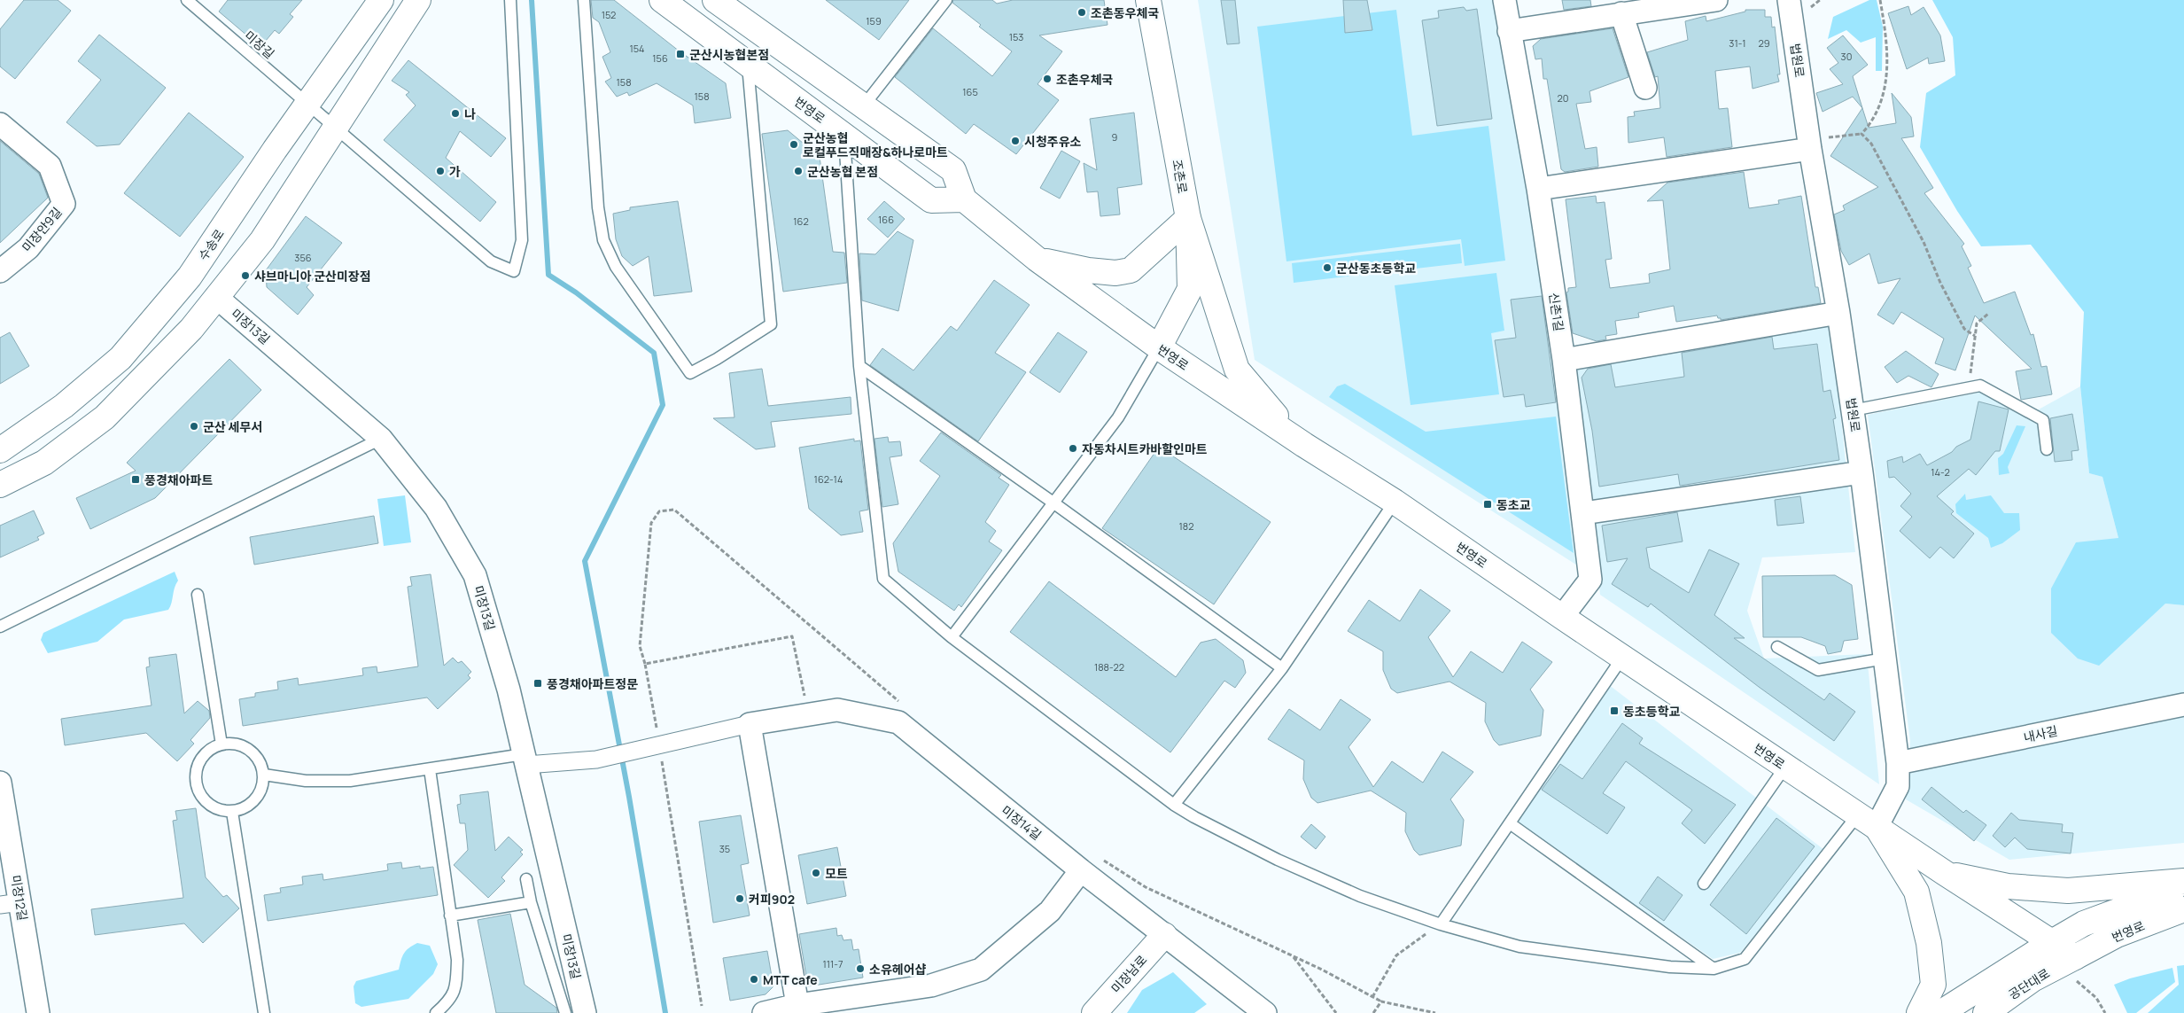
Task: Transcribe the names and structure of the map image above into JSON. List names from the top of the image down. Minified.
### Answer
{"streets":{"main road":["번영로","조촌로","수송로","미장남로","공단대로"],"street":["법원로","미장안9길","신촌1길","미장13길","내사길","미장14길","미장12길"],"lane":["미장길"]},"crossings":[["미장길","수송로"],["법원로","번영로"],["법원로","내사길"],["번영로","조촌로"],["번영로","신촌1길"],["번영로","공단대로"],["미장14길","미장남로"]],"places":{"other":["조촌동우체국","조촌우체국","나","시청주유소","군산농협 로컬푸드직매장&하나로마트","가","군산농협 본점","군산동초등학교","샤브마니아 군산미장점","군산 세무서","자동차시트카바할인마트","모트","커피902","소유헤어샵","MTT cafe"],"transit":["군산시농협본점","풍경채아파트","동초교","풍경채아파트정문","동초등학교"]},"house_numbers":["152","159","153","31-1","29","154","30","156","158","165","158","20","9","166","162","356","14-2","162-14","182","188-22","35","111-7"]}
